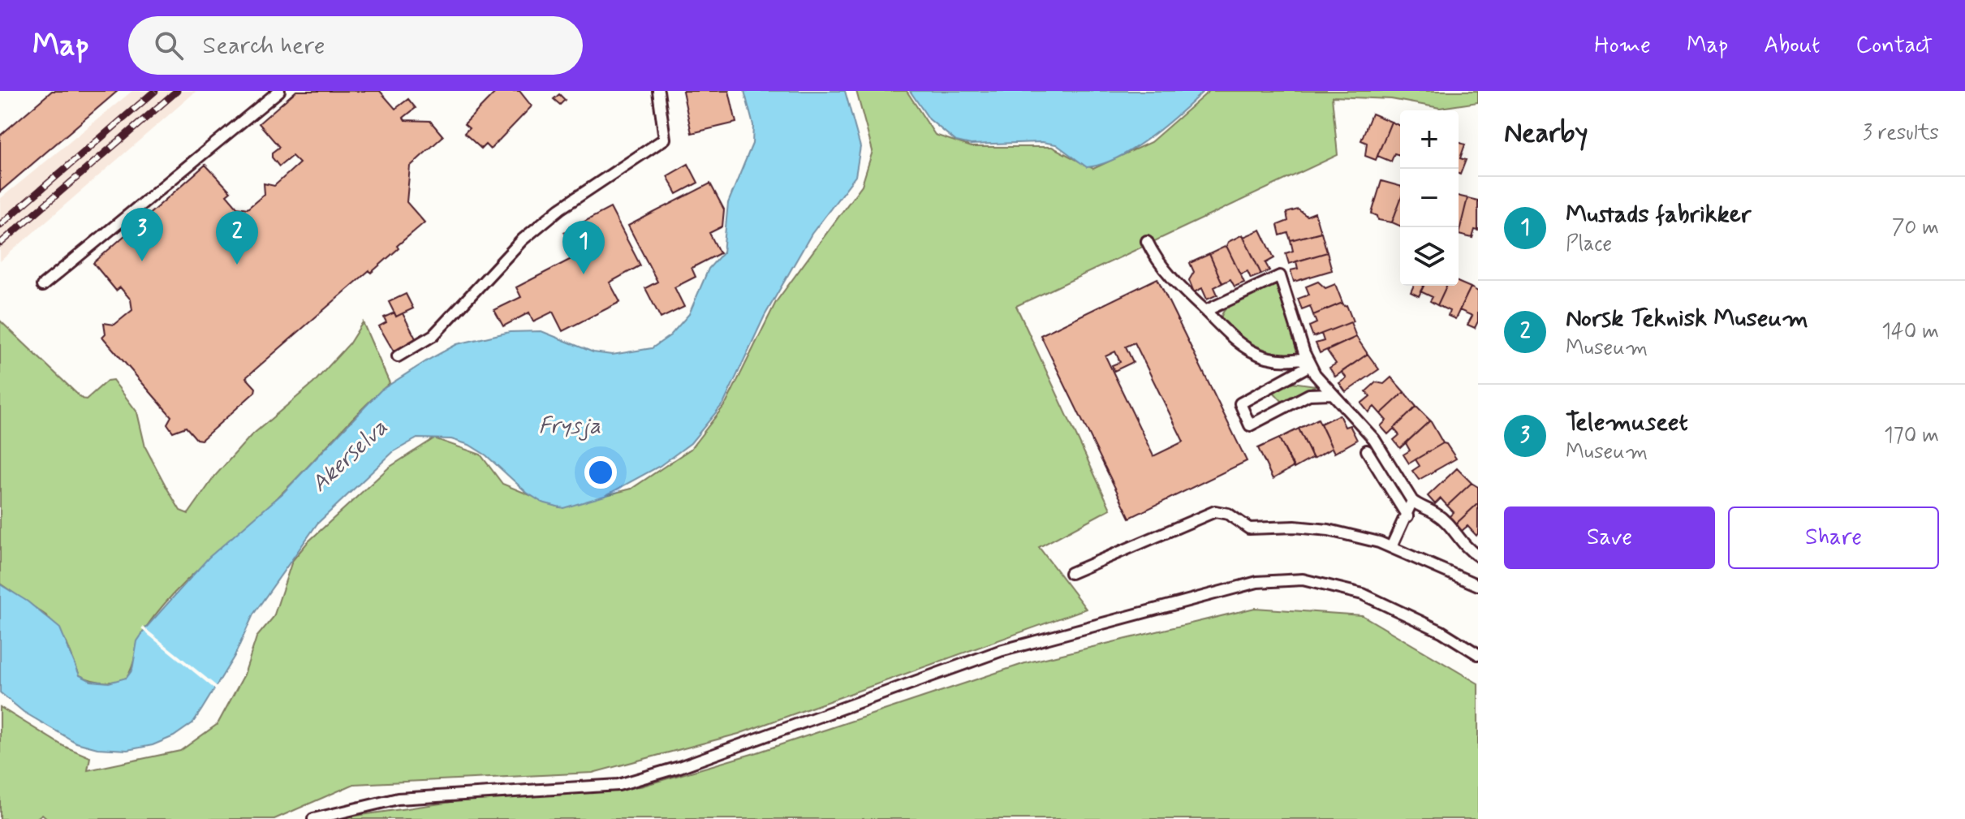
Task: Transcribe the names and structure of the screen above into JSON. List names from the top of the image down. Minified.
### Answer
{"water":["Frysja","Akerselva"],"page":{"header":"Map","search":"Search here","nav":["Home","Map","About","Contact"],"heading":["Nearby","3 results"],"map_buttons":["+","−"],"list":[{"mark":"1","name":"Mustads fabrikker","note":"Place","value":"70 m"},{"mark":"2","name":"Norsk Teknisk Museum","note":"Museum","value":"140 m"},{"mark":"3","name":"Telemuseet","note":"Museum","value":"170 m"}],"pins":["3","2","1"],"buttons":["Save","Share"]}}
